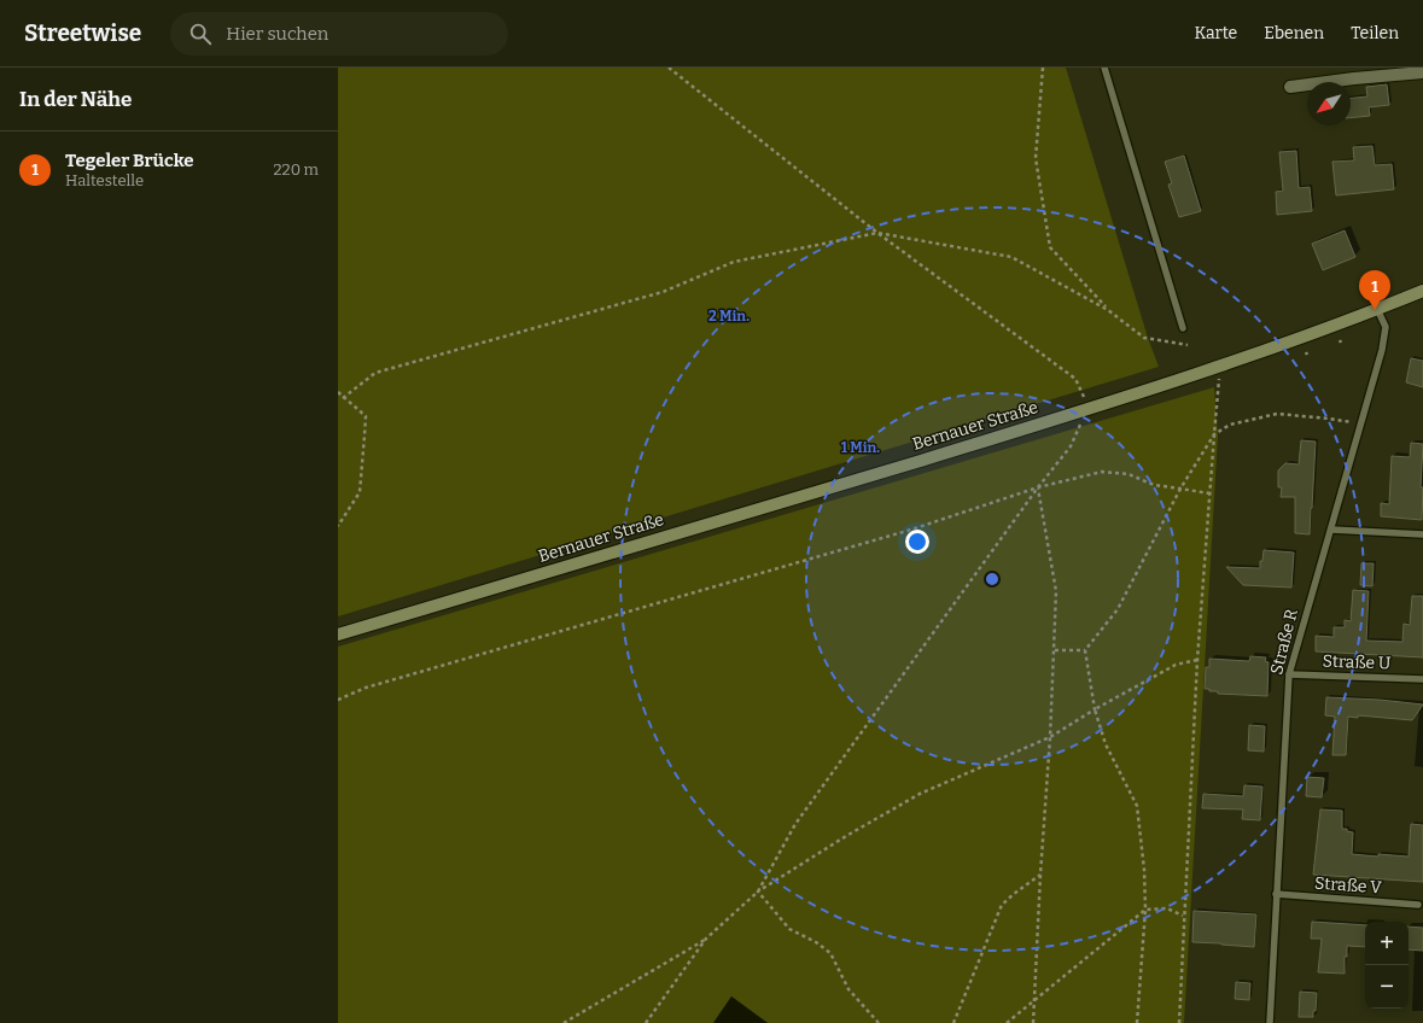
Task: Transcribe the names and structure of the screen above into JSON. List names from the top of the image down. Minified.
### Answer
{"streets":{"main road":["Bernauer Straße"],"lane":["Straße R","Straße U","Straße V"]},"crossings":[["Bernauer Straße","Straße R"],["Straße R","Straße U"],["Straße R","Straße V"]],"north":"bottom left","page":{"header":"Streetwise","search":"Hier suchen","nav":["Karte","Ebenen","Teilen"],"heading":"In der Nähe","list":[{"mark":"1","name":"Tegeler Brücke","note":"Haltestelle","value":"220 m"}],"pins":"1","map_buttons":["+","−"]},"rings":["2 Min.","1 Min."]}
